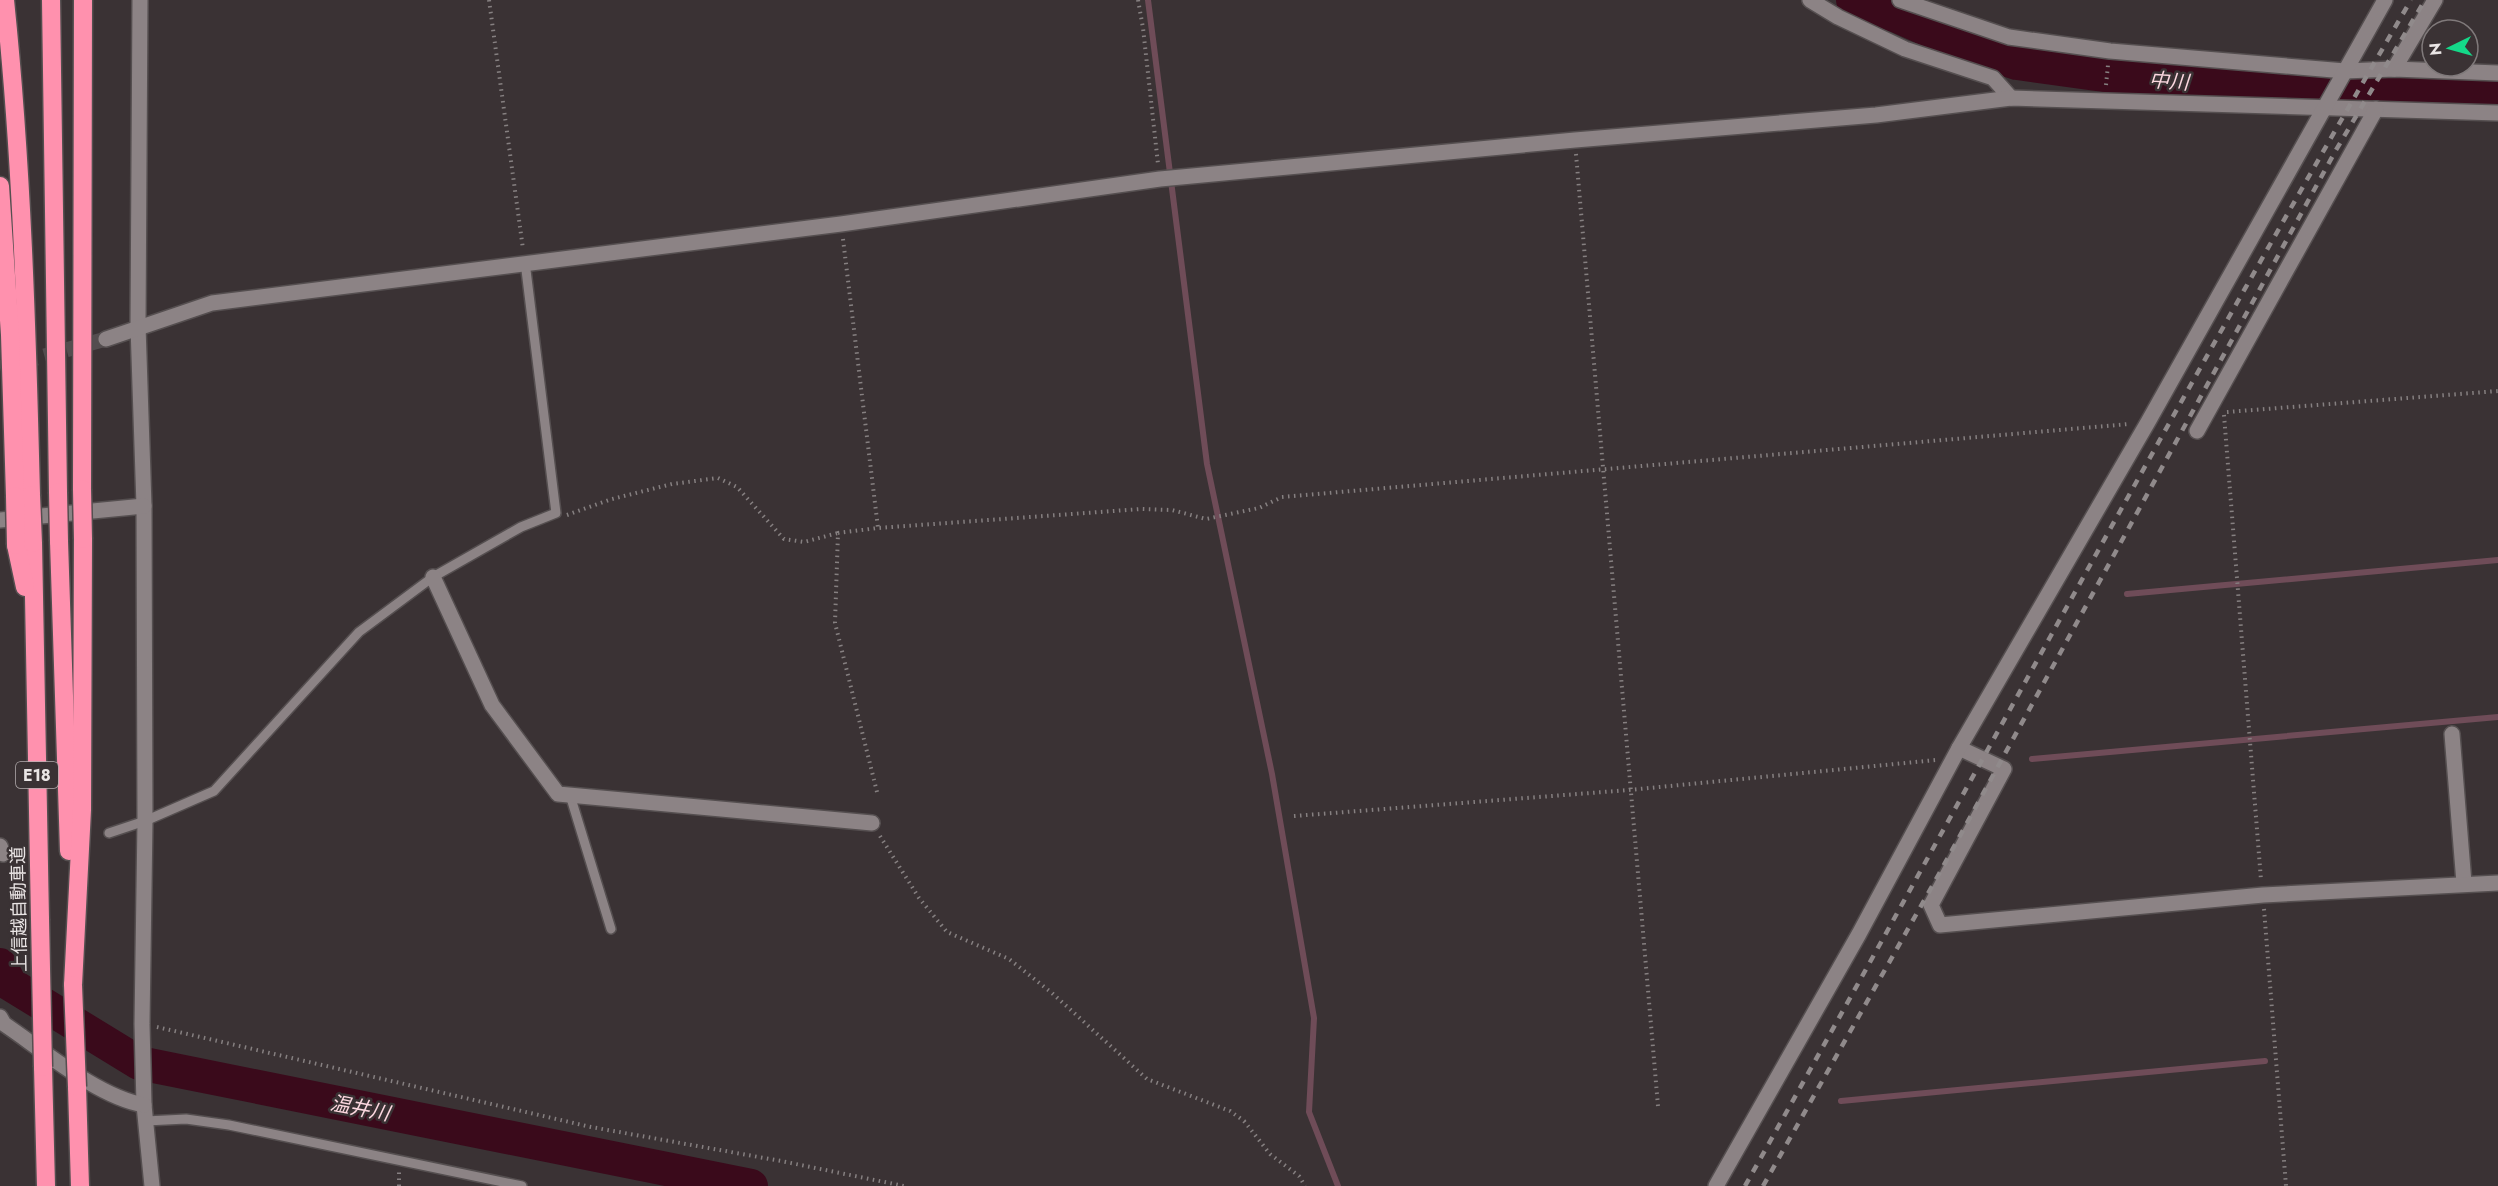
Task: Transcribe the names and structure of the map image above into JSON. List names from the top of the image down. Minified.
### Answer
{"streets":{"highway":["E18","上信越自動車道"]},"water":["中川","温井川"],"north":"left"}
